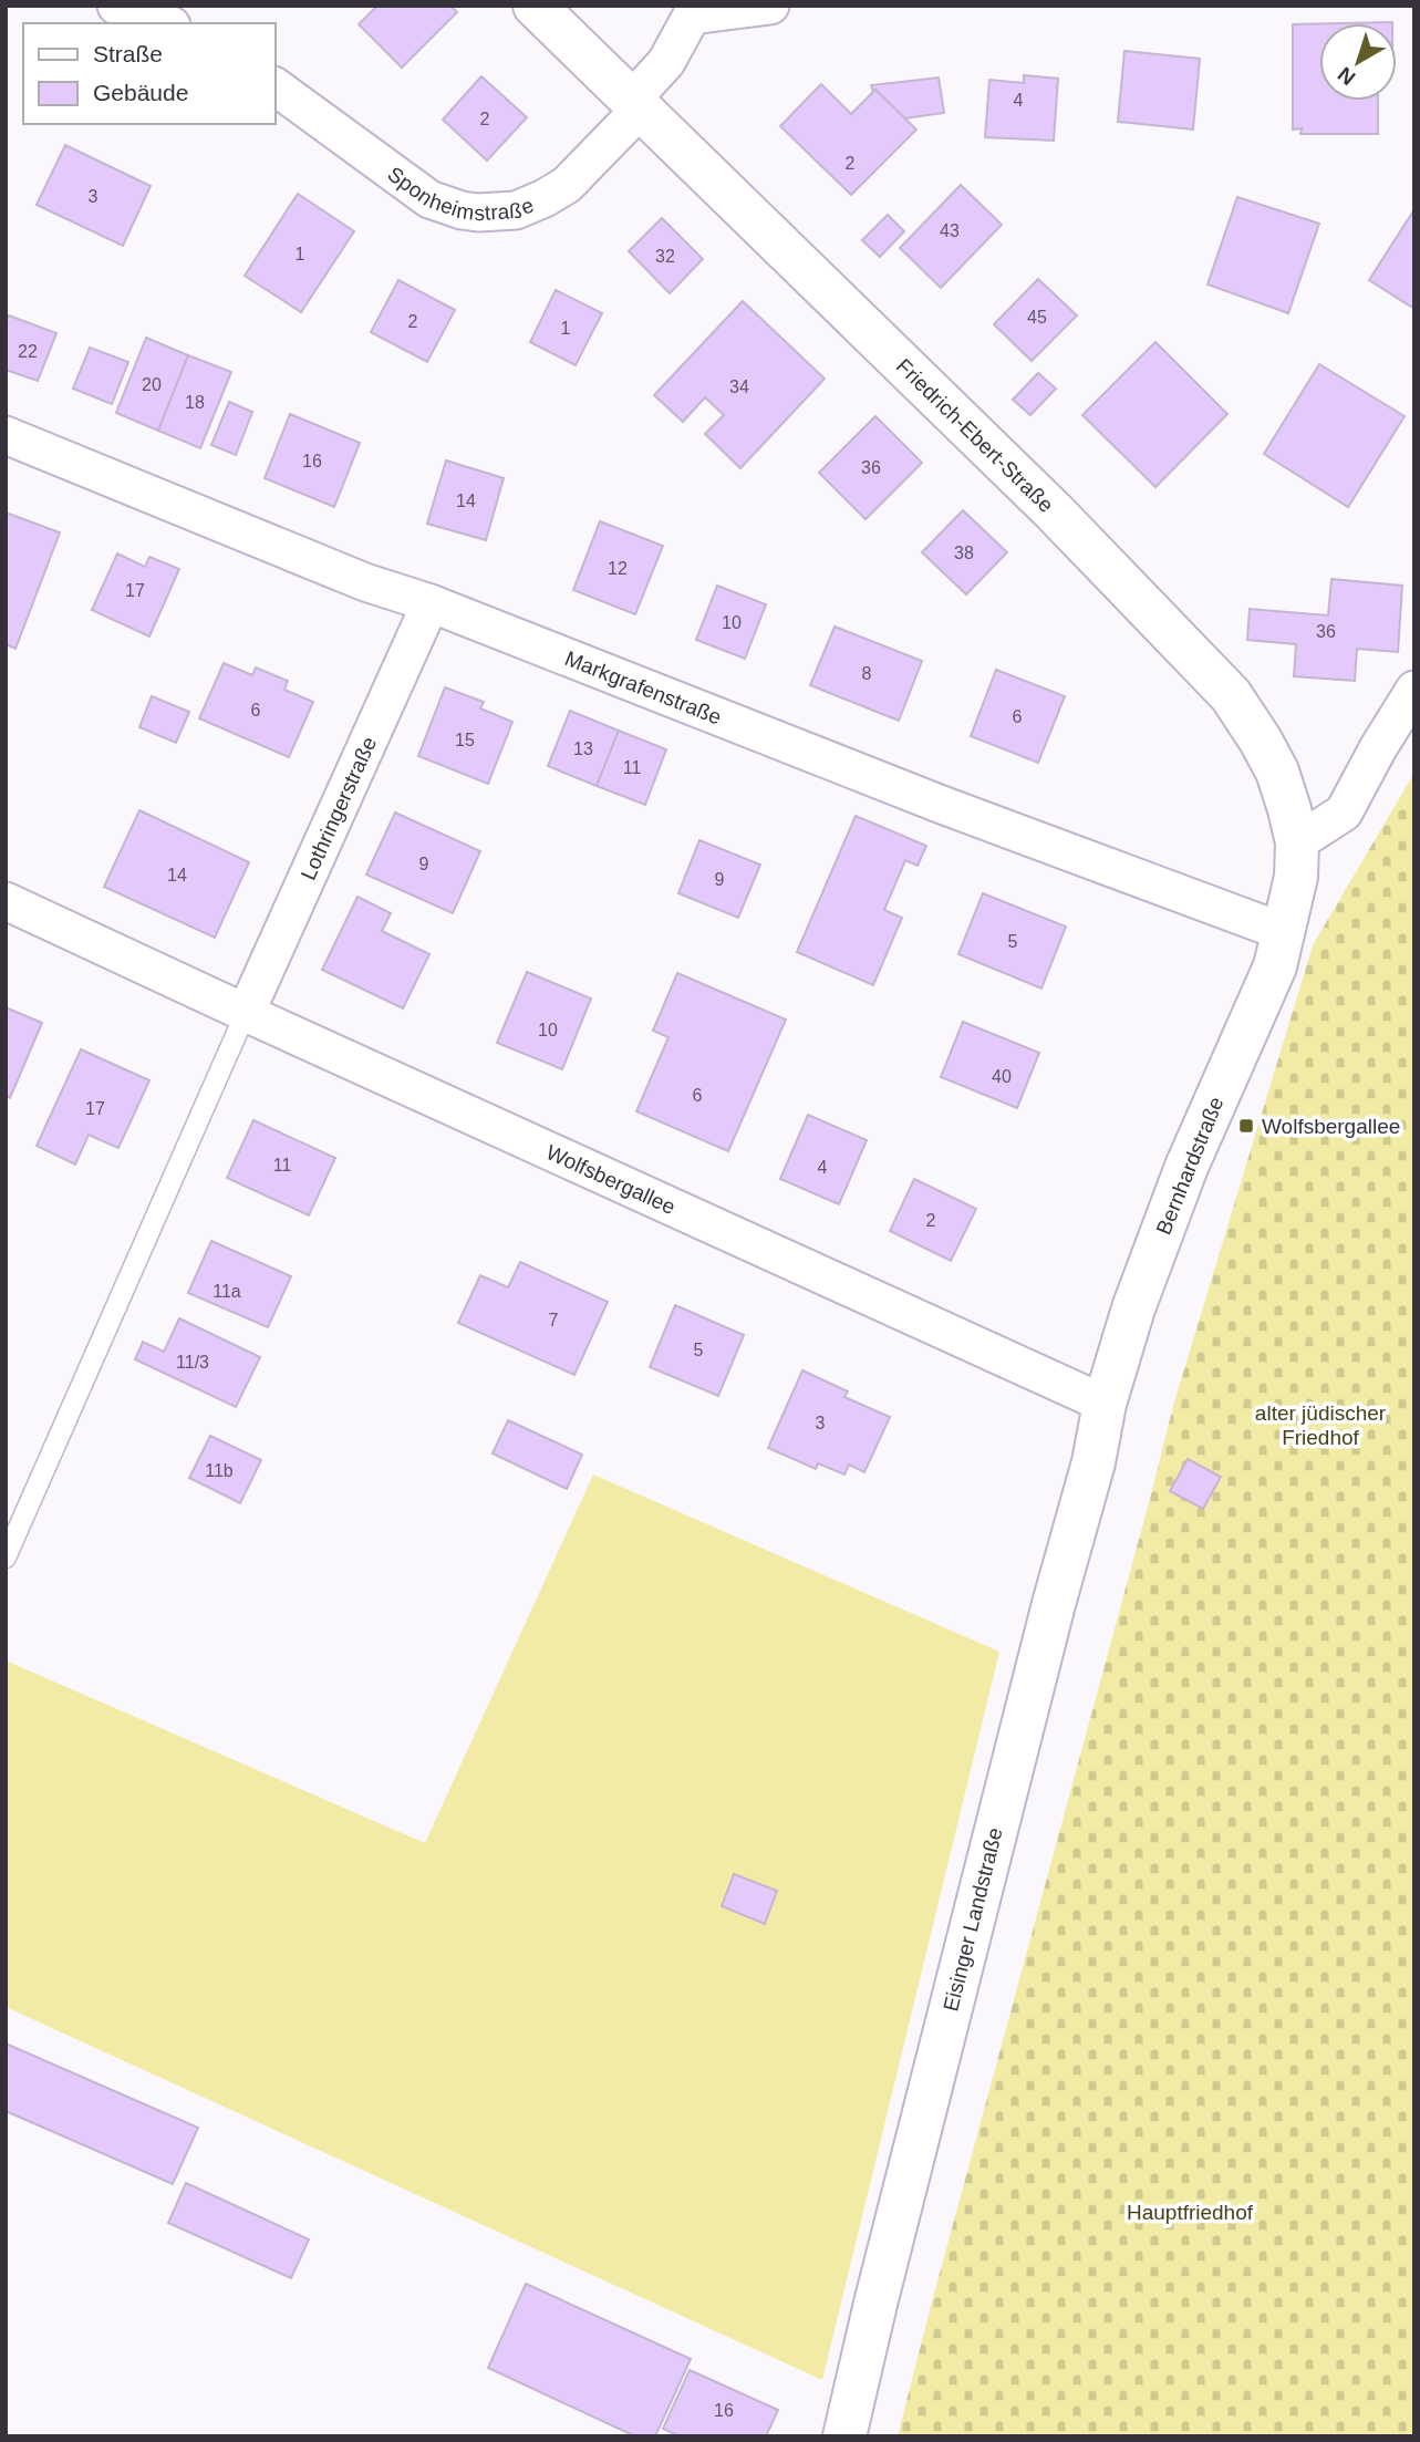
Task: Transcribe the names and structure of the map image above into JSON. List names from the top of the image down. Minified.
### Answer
{"streets":{"main road":["Friedrich-Ebert-Straße","Bernhardstraße","Eisinger Landstraße"],"street":["Sponheimstraße","Markgrafenstraße","Lothringerstraße","Wolfsbergallee"]},"crossings":[["Sponheimstraße","Friedrich-Ebert-Straße"],["Friedrich-Ebert-Straße","Markgrafenstraße"],["Friedrich-Ebert-Straße","Bernhardstraße"],["Markgrafenstraße","Lothringerstraße"],["Markgrafenstraße","Bernhardstraße"],["Lothringerstraße","Wolfsbergallee"],["Bernhardstraße","Wolfsbergallee"],["Bernhardstraße","Eisinger Landstraße"],["Wolfsbergallee","Eisinger Landstraße"]],"parks":["alter jüdischer Friedhof","Hauptfriedhof"],"places":{"transit":["Wolfsbergallee"]},"house_numbers":["4","2","2","3","43","1","32","45","2","1","22","20","34","18","16","36","14","38","12","17","10","36","8","6","6","15","13","11","9","14","9","5","10","40","6","17","11","4","2","11a","7","5","11/3","3","11b","16"],"legend":["Straße","Gebäude"],"north":"bottom left"}
